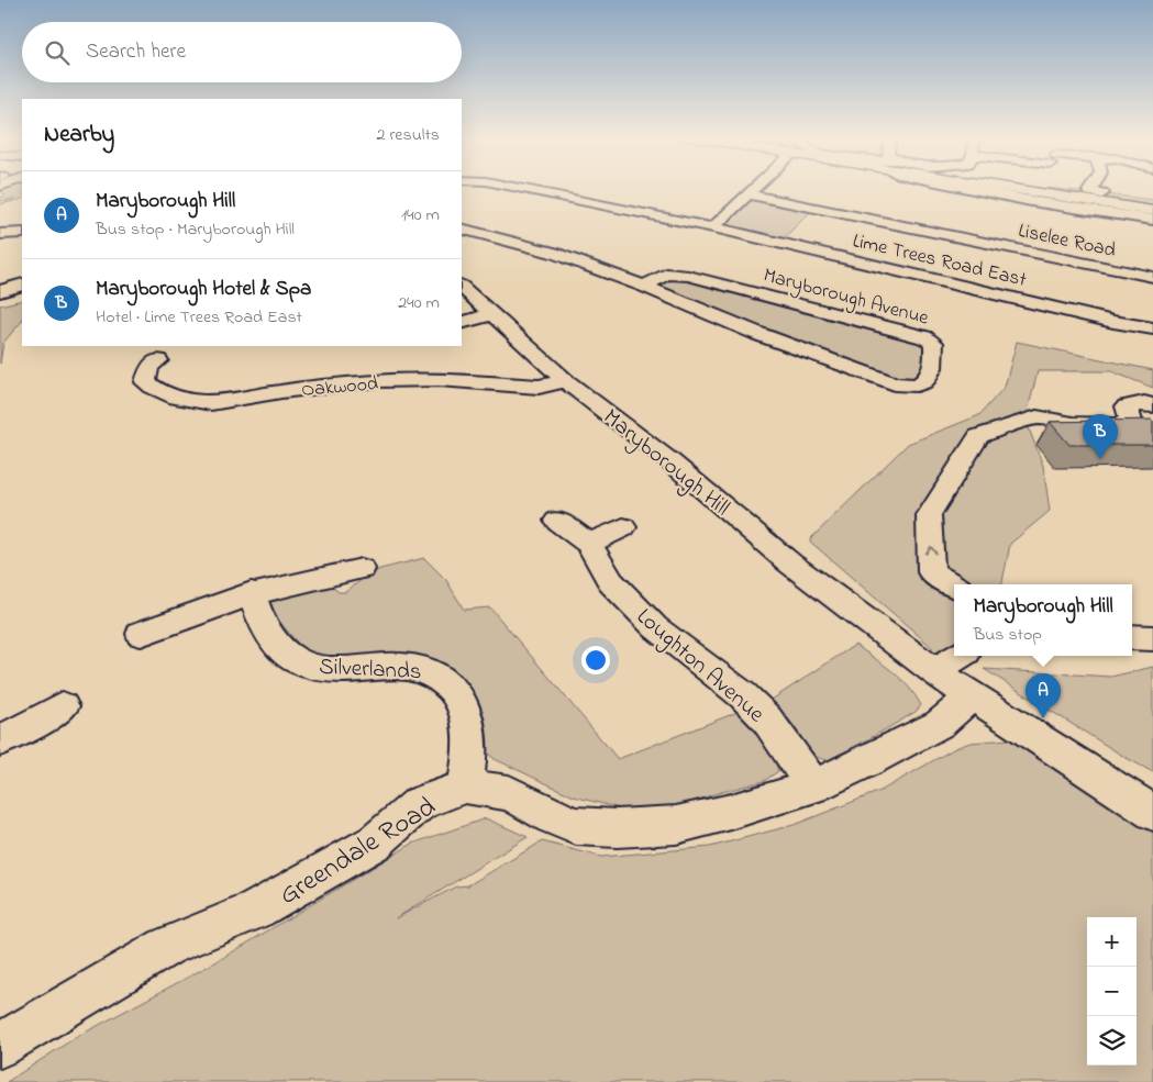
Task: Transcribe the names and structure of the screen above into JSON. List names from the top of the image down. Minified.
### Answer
{"streets":{"street":["Liselee Road","Lime Trees Road East","Maryborough Avenue","Oakwood","Maryborough Hill","Loughton Avenue","Silverlands","Greendale Road"]},"crossings":[["Oakwood","Maryborough Hill"],["Maryborough Hill","Greendale Road"],["Loughton Avenue","Greendale Road"],["Silverlands","Greendale Road"]],"page":{"search":"Search here","heading":["Nearby","2 results"],"list":[{"mark":"A","name":"Maryborough Hill","note":"Bus stop · Maryborough Hill","value":"140 m"},{"mark":"B","name":"Maryborough Hotel & Spa","note":"Hotel · Lime Trees Road East","value":"240 m"}],"pins":["B","A"],"popup":["Maryborough Hill","Bus stop"],"map_buttons":["+","−"]}}
